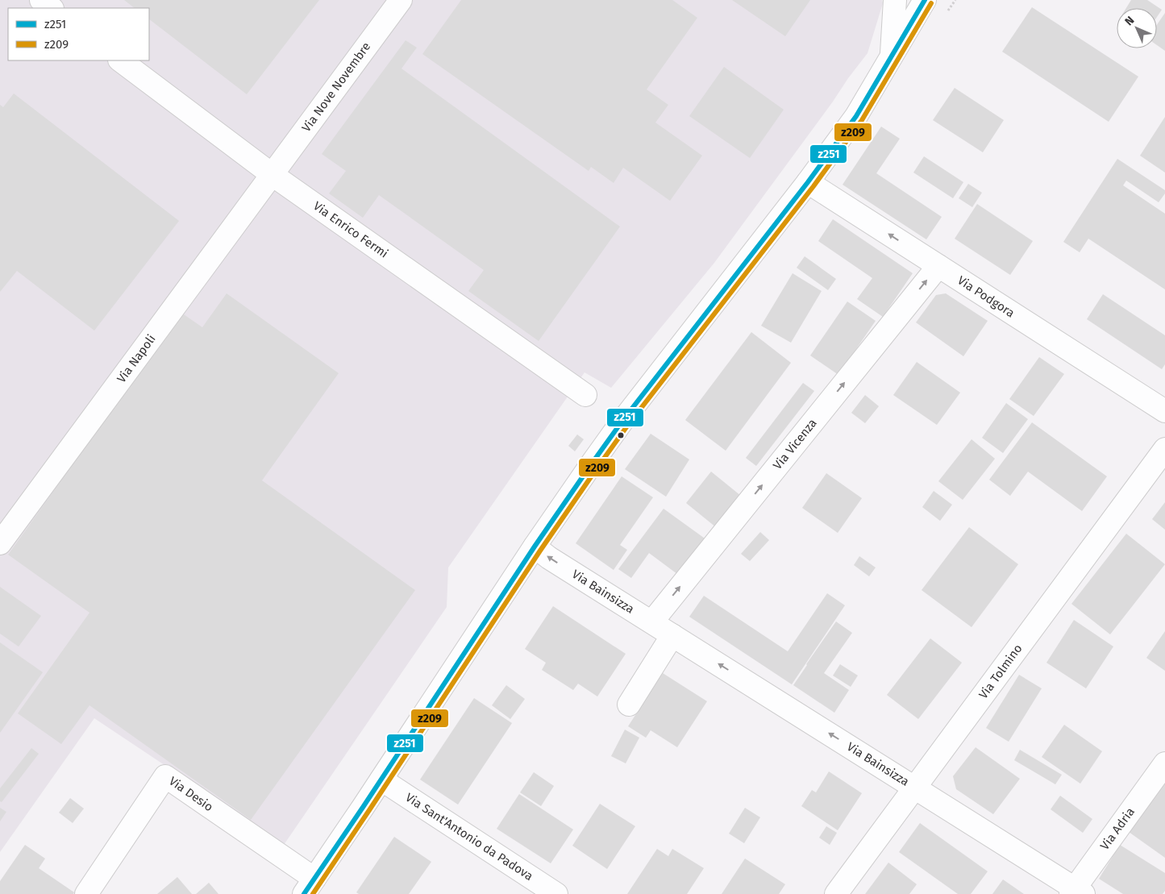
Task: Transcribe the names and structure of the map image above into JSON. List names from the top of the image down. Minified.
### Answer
{"streets":{"street":["Via Nove Novembre","Via Enrico Fermi","Via Podgora","Via Napoli","Via Vicenza","Via Bainsizza","Via Tolmino","Via Desio","Via Adria","Via Sant'Antonio da Padova"]},"crossings":[["Via Nove Novembre","Via Enrico Fermi"],["Via Nove Novembre","Via Napoli"],["Via Enrico Fermi","Via Napoli"],["Via Podgora","Via Vicenza"],["Via Podgora","Via Desio"],["Via Vicenza","Via Bainsizza"],["Via Bainsizza","Via Tolmino"],["Via Bainsizza","Via Desio"],["Via Bainsizza","Via Adria"],["Via Desio","Via Sant'Antonio da Padova"]],"one_way":["Via Podgora","Via Vicenza","Via Bainsizza"],"lines":["transit line z251","transit line z209"],"legend":["z251","z209"],"north":"top left"}
